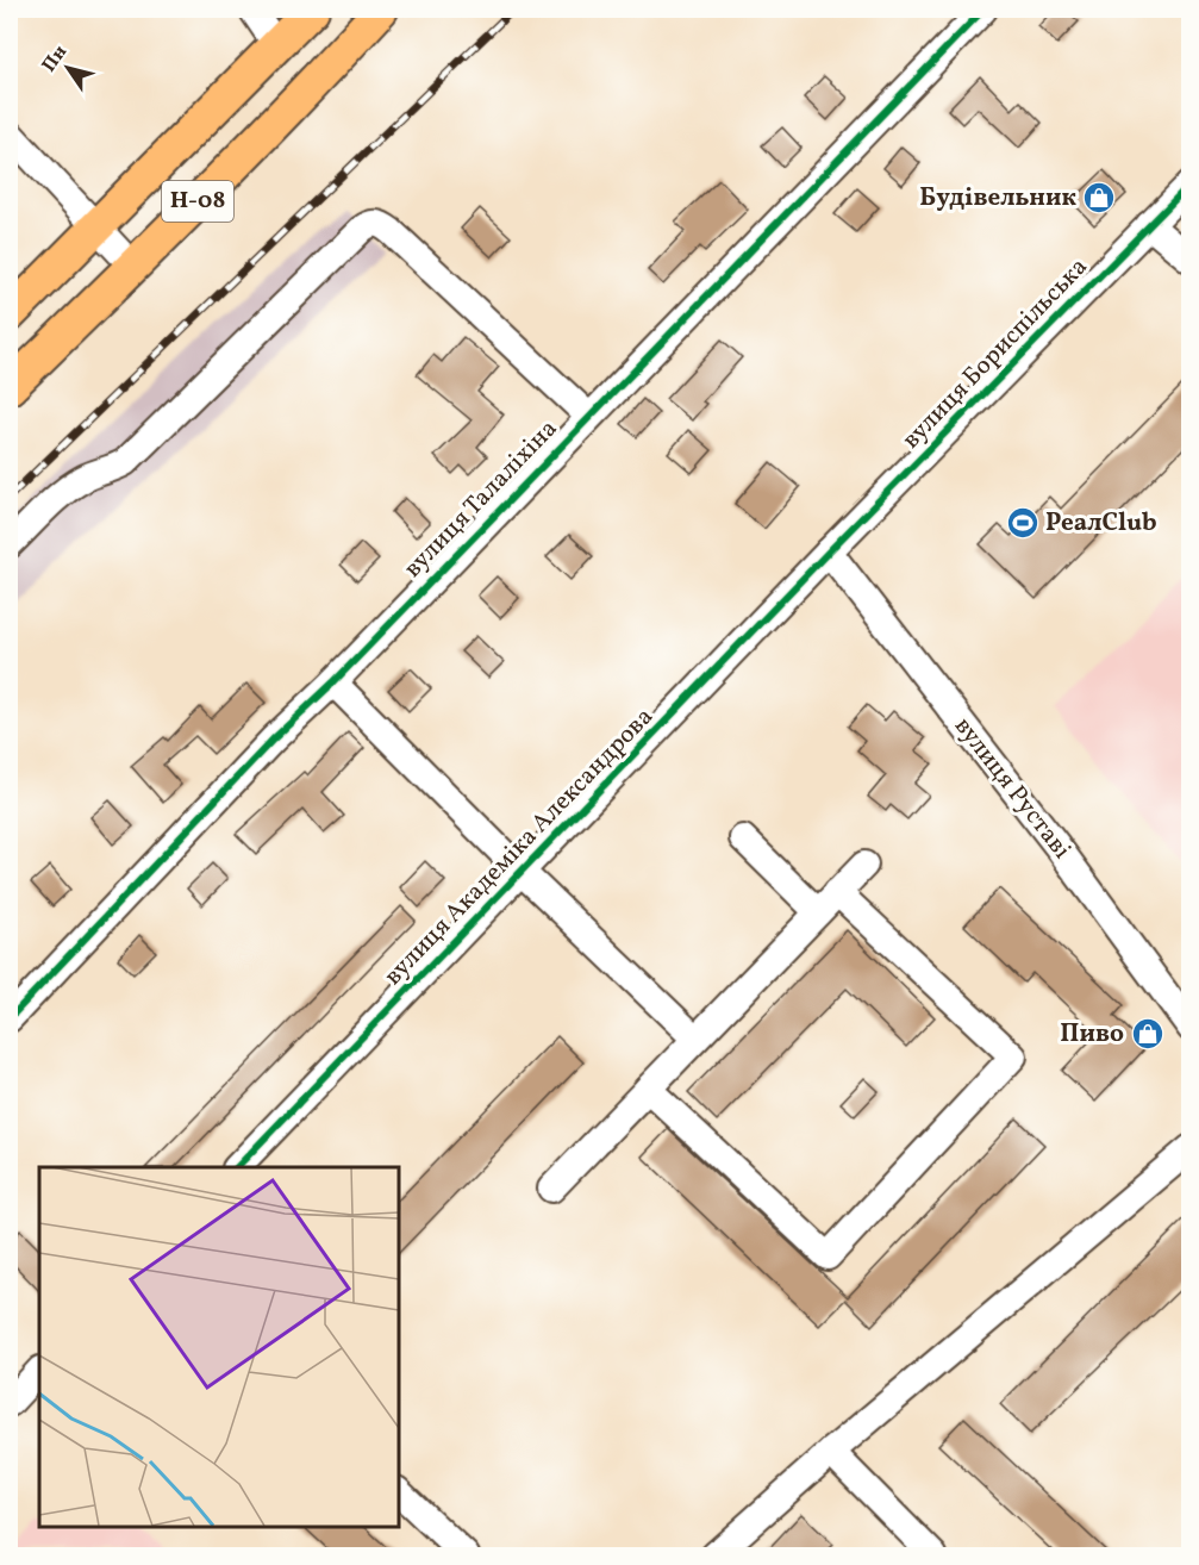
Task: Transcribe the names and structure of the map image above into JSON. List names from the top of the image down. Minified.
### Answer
{"streets":{"main road":["Н-08"],"street":["вулиця Бориспільська","вулиця Талаліхіна","вулиця Руставі","вулиця Академіка Александрова"]},"crossings":[["вулиця Бориспільська","вулиця Руставі"],["вулиця Бориспільська","вулиця Академіка Александрова"],["вулиця Руставі","вулиця Академіка Александрова"]],"places":{"shop":["Будівельник","Пиво"],"sports":["РеалClub"]},"north":"top left"}
